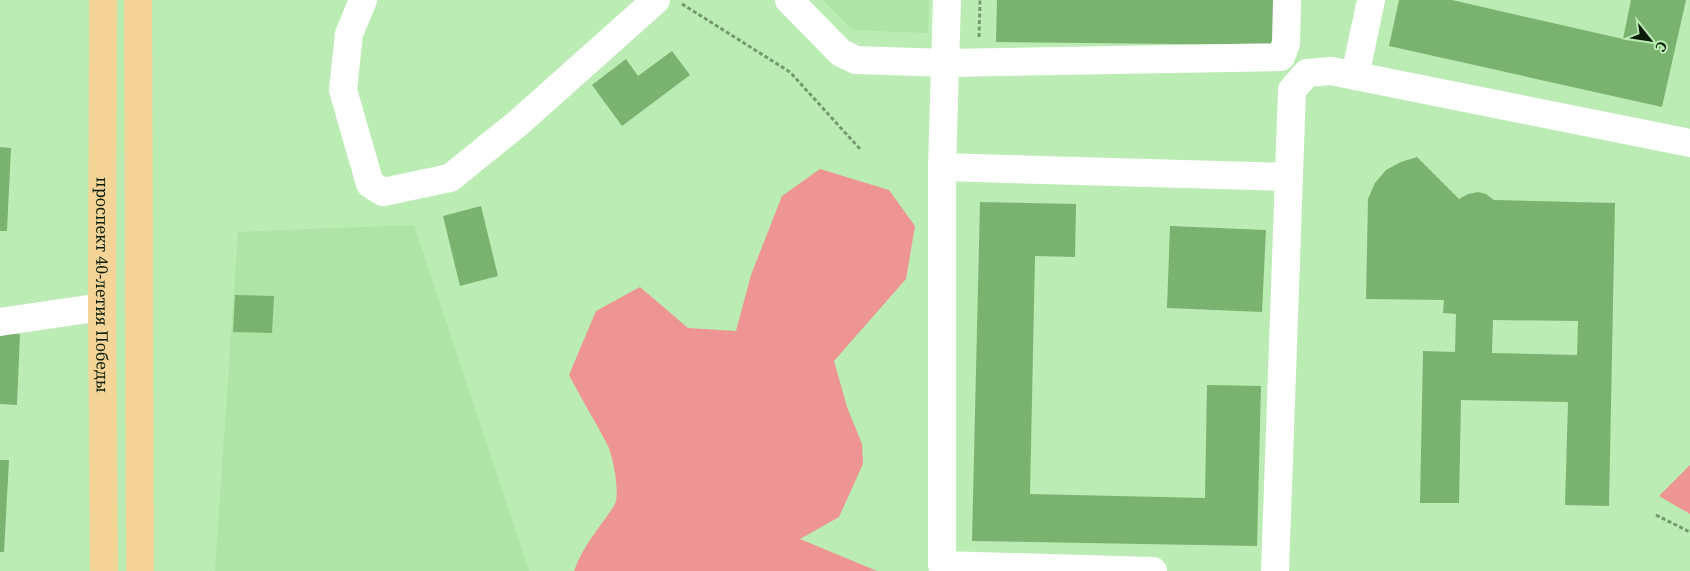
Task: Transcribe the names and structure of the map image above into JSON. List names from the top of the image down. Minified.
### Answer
{"streets":{"main road":["проспект 40-летия Победы"]},"north":"bottom right"}
